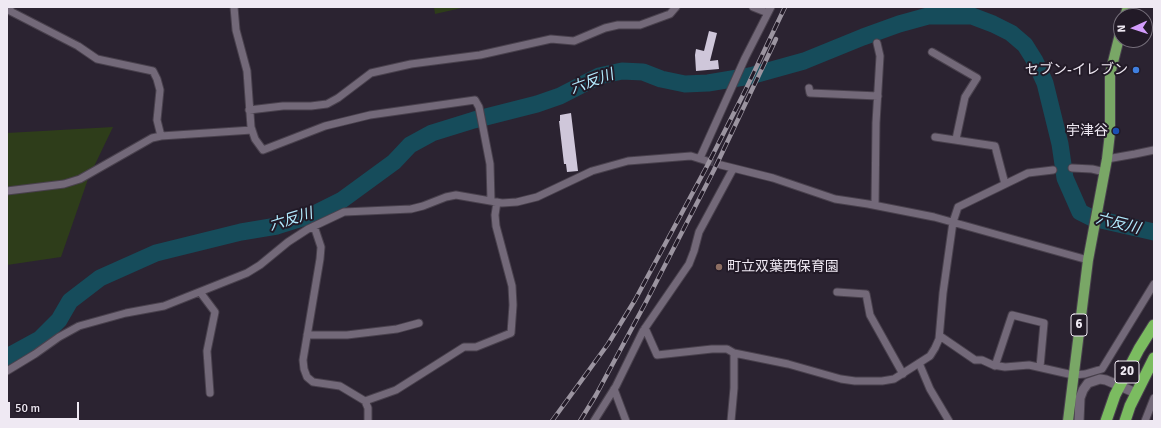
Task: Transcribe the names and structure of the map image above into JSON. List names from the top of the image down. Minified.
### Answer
{"streets":{"highway":["20"],"main road":["6"]},"water":["六反川"],"places":["セブン-イレブン","宇津谷","町立双葉西保育園"],"scale_bar":"50 m","north":"left"}
